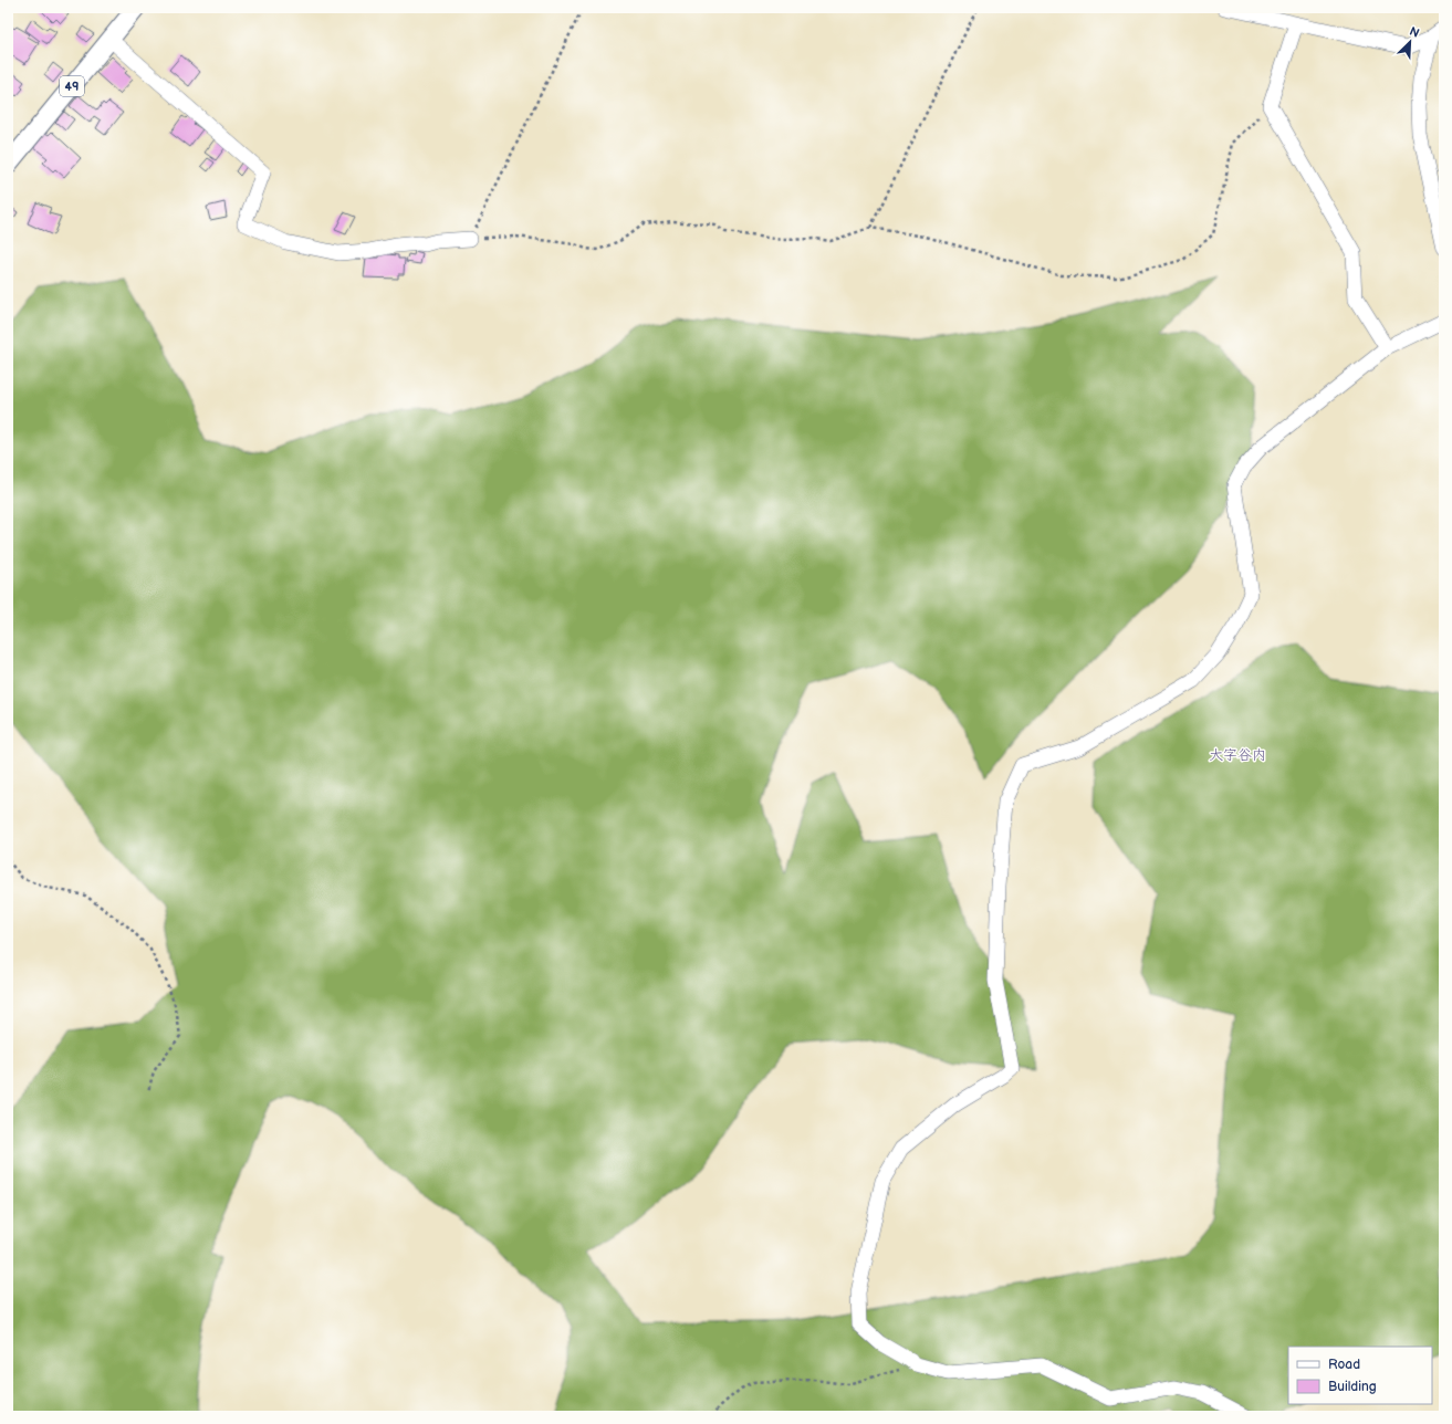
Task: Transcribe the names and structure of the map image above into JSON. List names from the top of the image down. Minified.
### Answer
{"streets":{"main road":["49"]},"districts":["大字谷内"],"legend":["Road","Building"],"north":"top right"}
